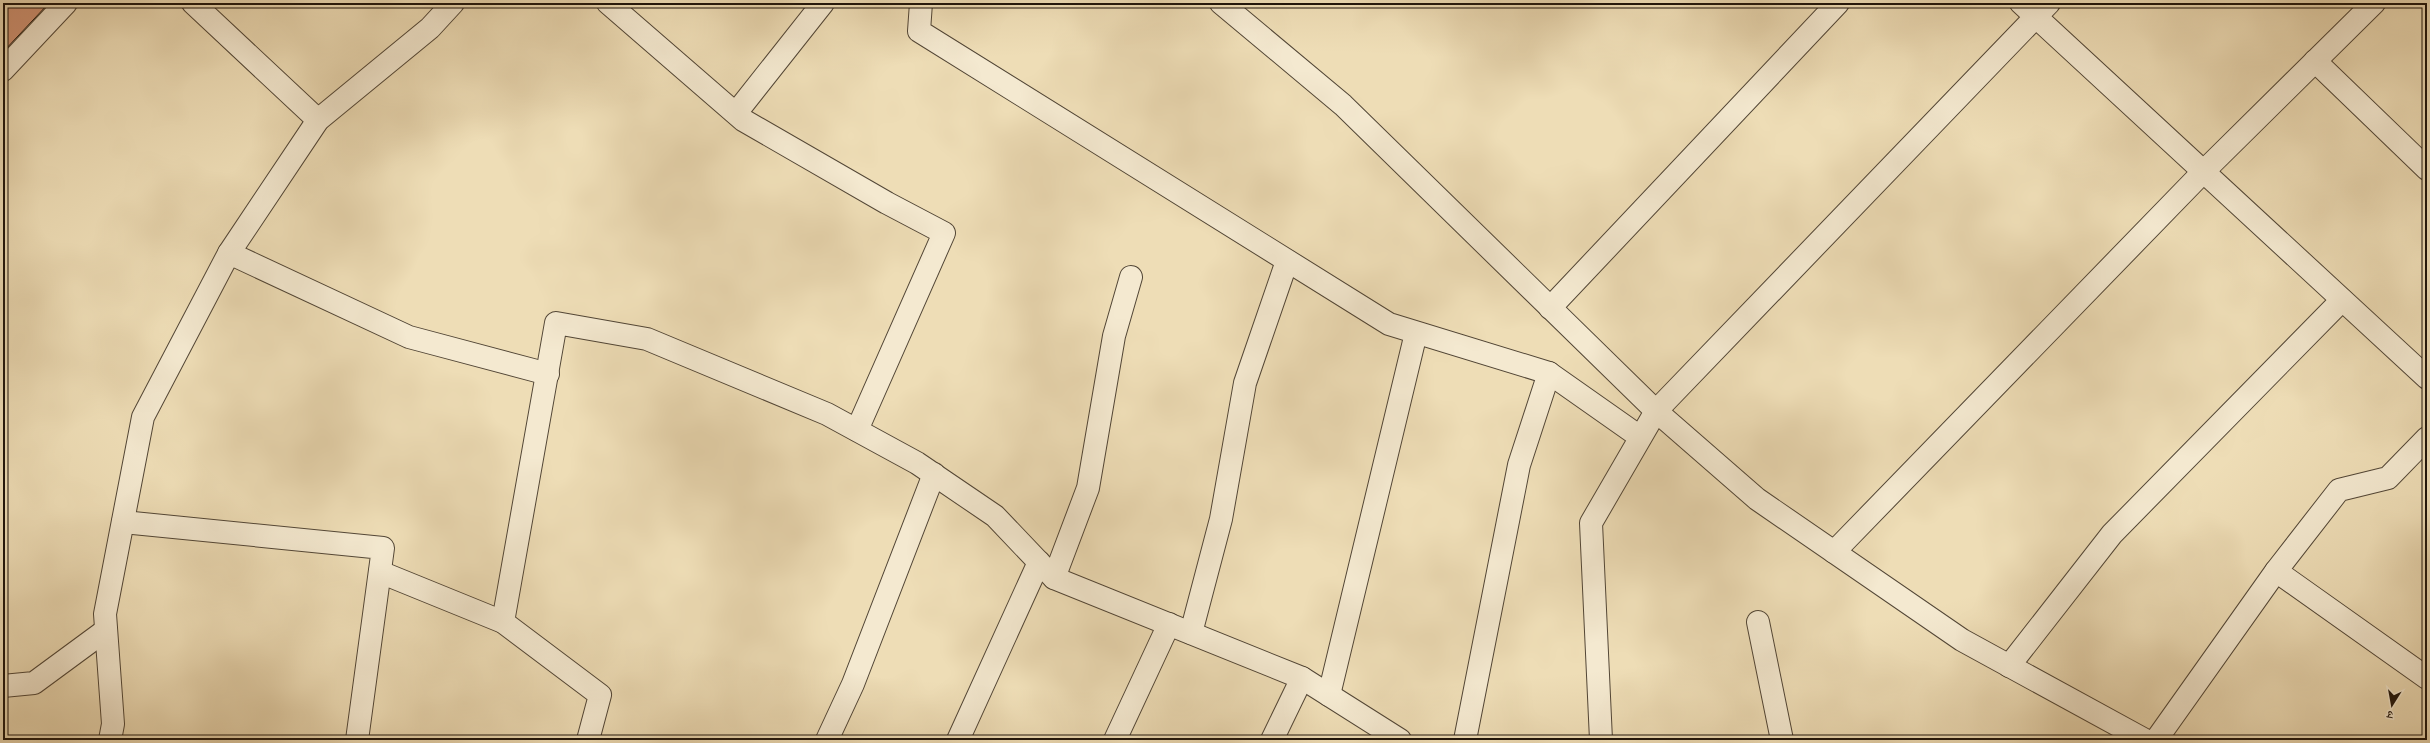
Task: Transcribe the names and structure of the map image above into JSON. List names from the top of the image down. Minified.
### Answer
{"north":"bottom"}
